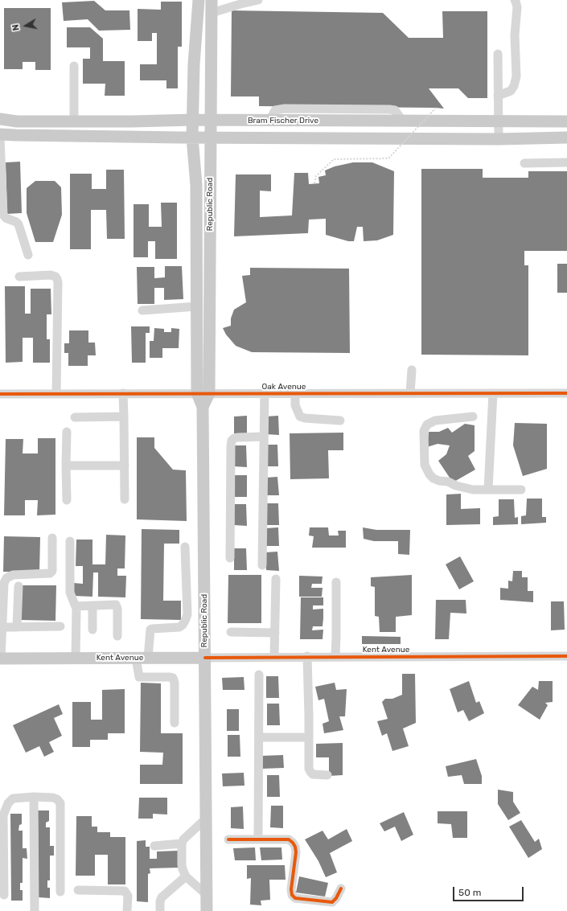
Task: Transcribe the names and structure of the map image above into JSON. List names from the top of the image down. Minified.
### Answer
{"streets":{"main road":["Bram Fischer Drive","Republic Road","Kent Avenue"],"street":["Oak Avenue"]},"crossings":[["Bram Fischer Drive","Republic Road"],["Republic Road","Oak Avenue"],["Republic Road","Kent Avenue"]],"scale_bar":"50 m","north":"left"}
